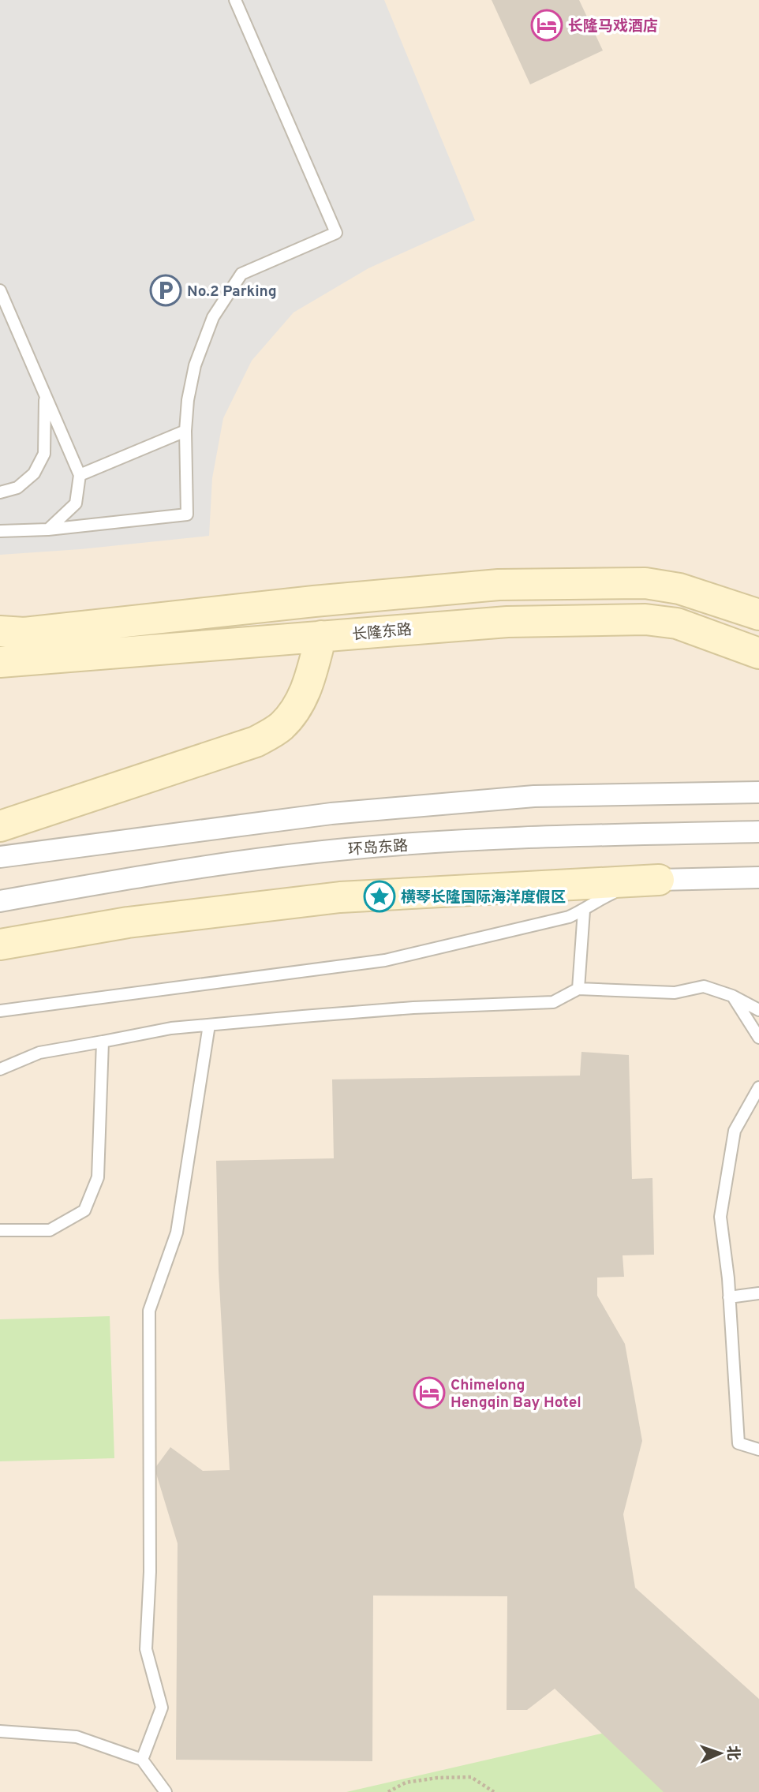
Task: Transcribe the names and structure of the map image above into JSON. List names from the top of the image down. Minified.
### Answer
{"streets":{"main road":["长隆东路"],"street":["环岛东路"]},"places":{"hotel":["长隆马戏酒店","Chimelong Hengqin Bay Hotel"],"parking":["No.2 Parking"],"place":["横琴长隆国际海洋度假区"]},"north":"right"}
